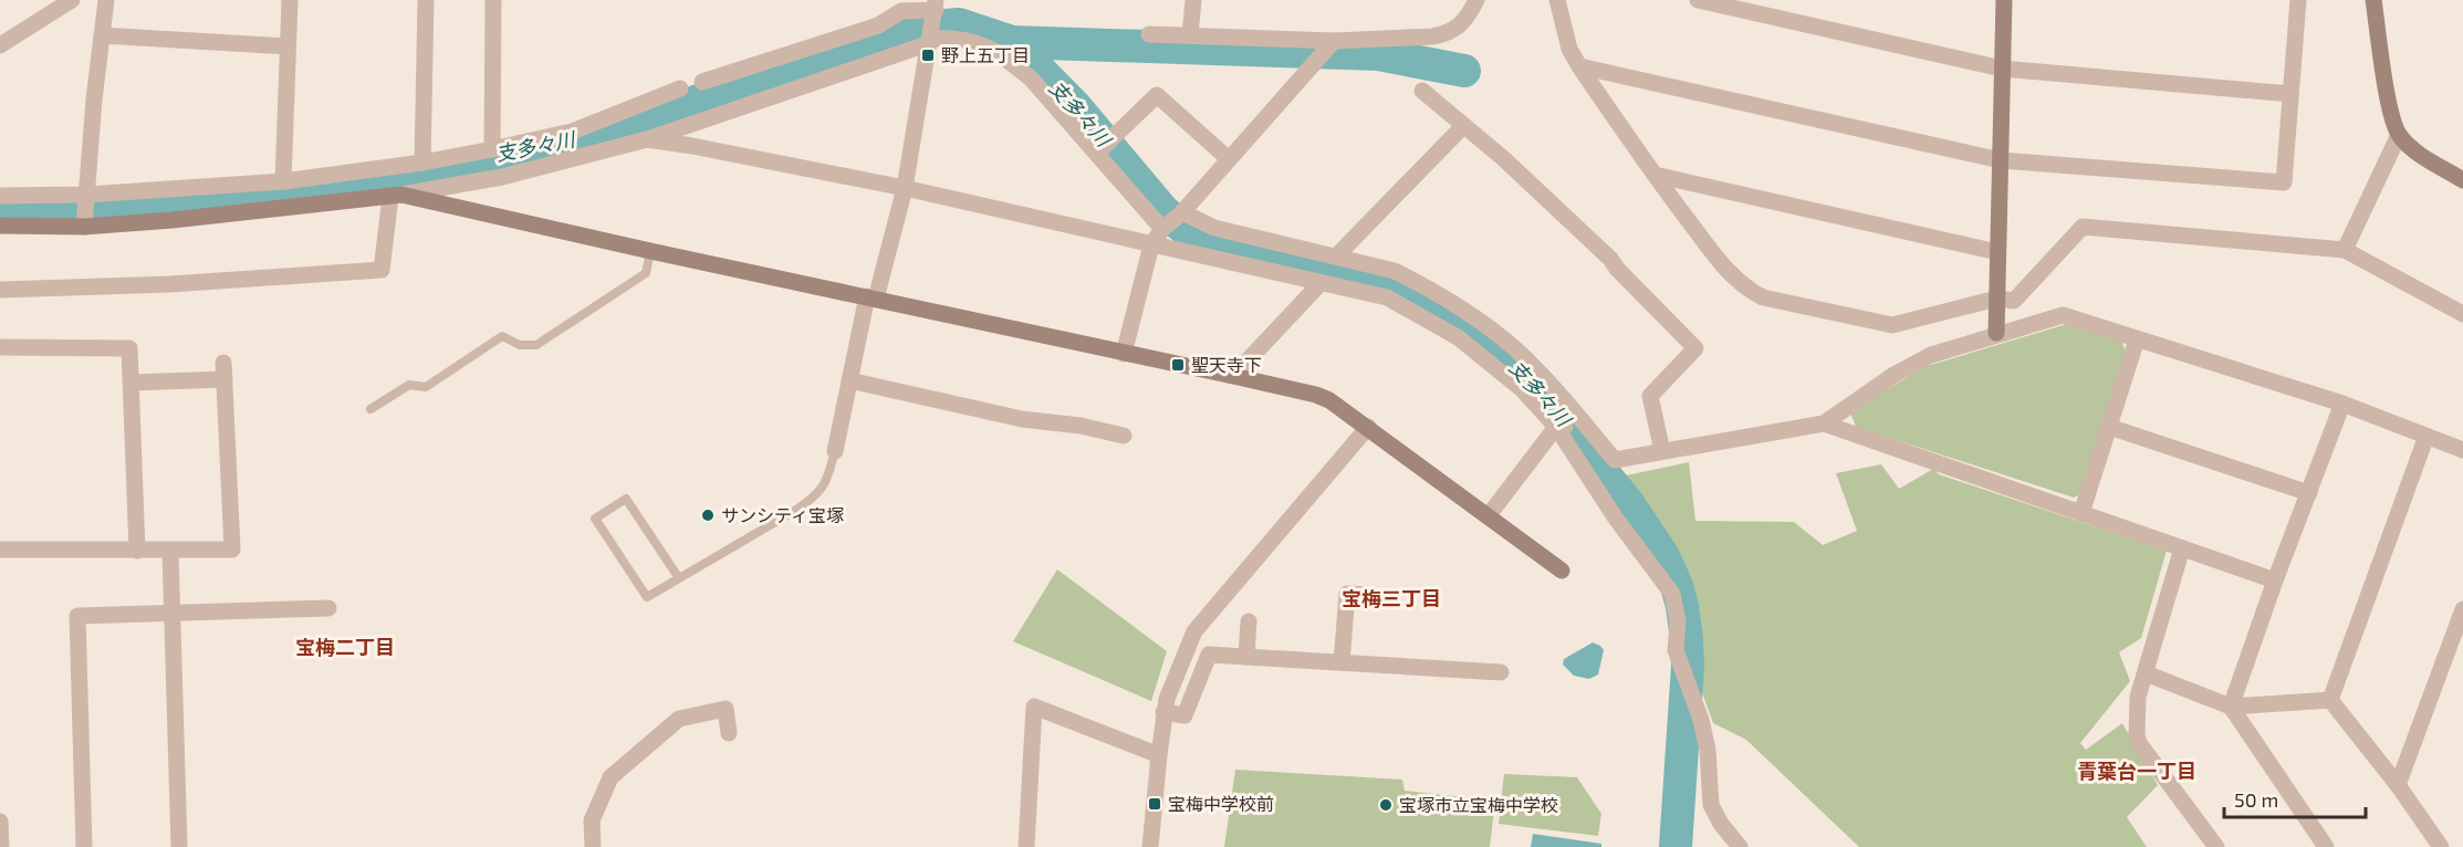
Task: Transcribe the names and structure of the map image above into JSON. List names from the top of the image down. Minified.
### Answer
{"districts":["宝梅三丁目","宝梅二丁目","青葉台一丁目"],"water":["支多々川"],"places":{"transit":["野上五丁目","聖天寺下","宝梅中学校前"],"other":["サンシティ宝塚","宝塚市立宝梅中学校"]},"scale_bar":"50 m"}
